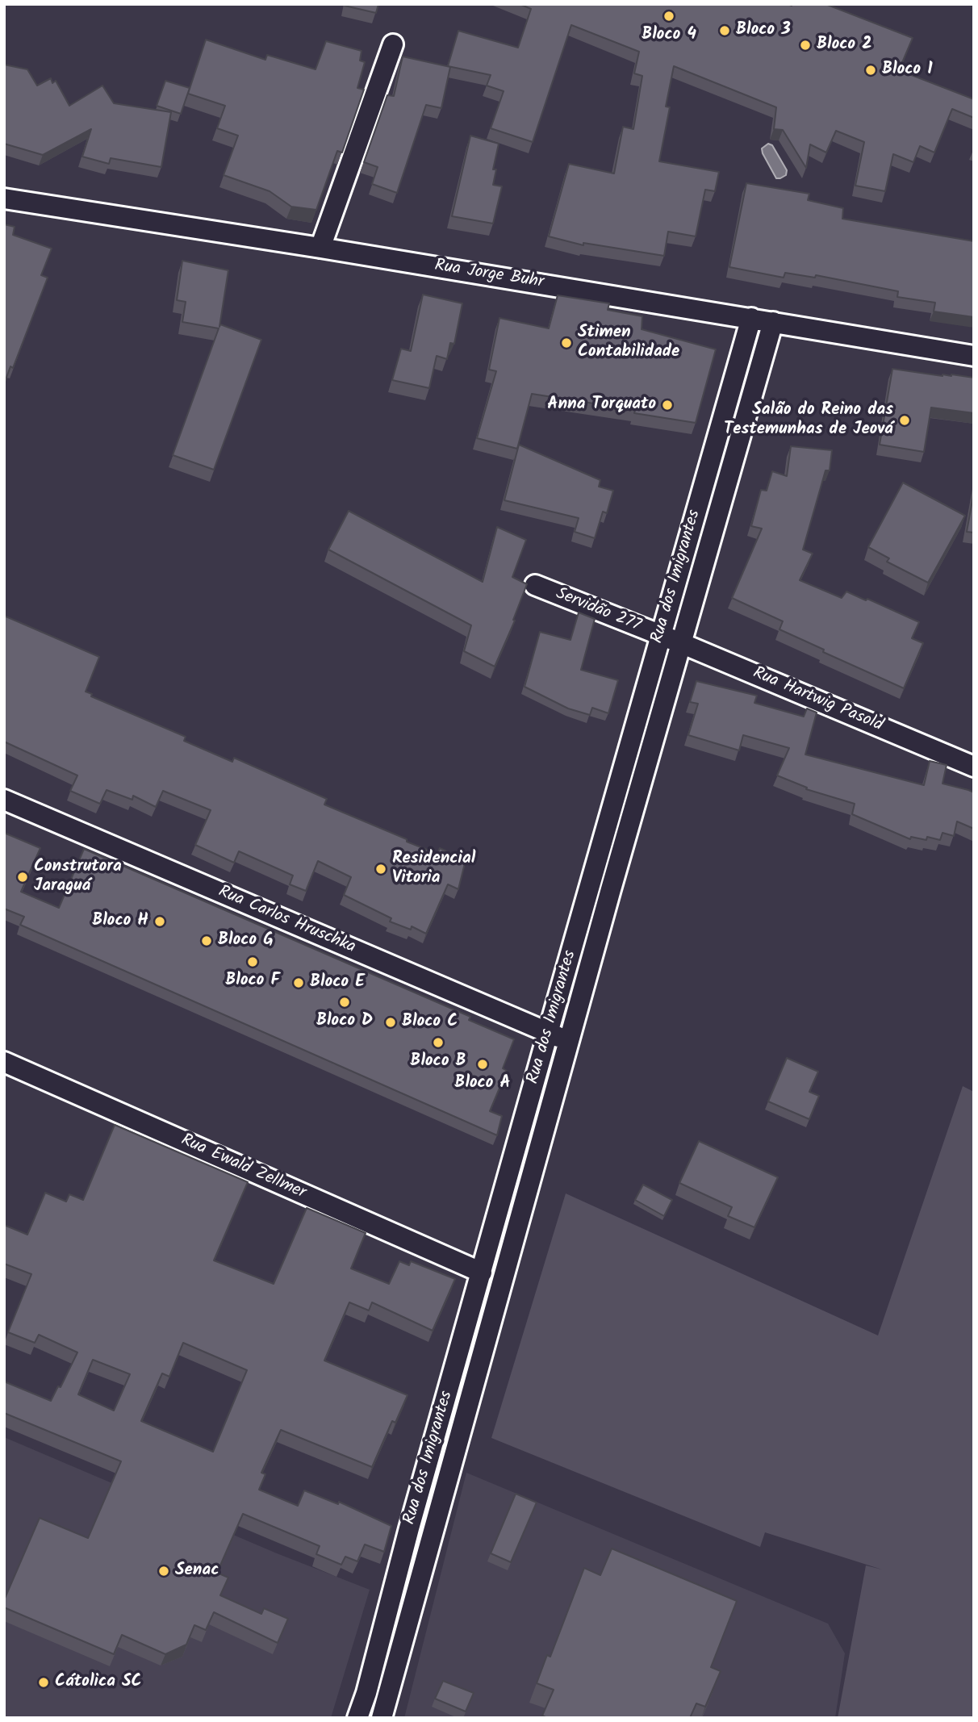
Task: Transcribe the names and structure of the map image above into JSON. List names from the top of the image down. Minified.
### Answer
{"streets":{"street":["Rua Jorge Buhr","Rua dos Imigrantes","Servidão 277","Rua Hartwig Pasold","Rua Carlos Hruschka","Rua Ewald Zellmer"]},"crossings":[["Rua Jorge Buhr","Rua dos Imigrantes"],["Rua dos Imigrantes","Servidão 277"],["Rua dos Imigrantes","Rua Hartwig Pasold"],["Rua dos Imigrantes","Rua Carlos Hruschka"],["Rua dos Imigrantes","Rua Ewald Zellmer"],["Servidão 277","Rua Hartwig Pasold"]],"places":["Bloco 4","Bloco 3","Bloco 2","Bloco 1","Stimen Contabilidade","Anna Torquato","Salão do Reino das Testemunhas de Jeová","Residencial Vitoria","Construtora Jaraguá","Bloco H","Bloco G","Bloco F","Bloco E","Bloco D","Bloco C","Bloco B","Bloco A","Senac","Cátolica SC"]}
